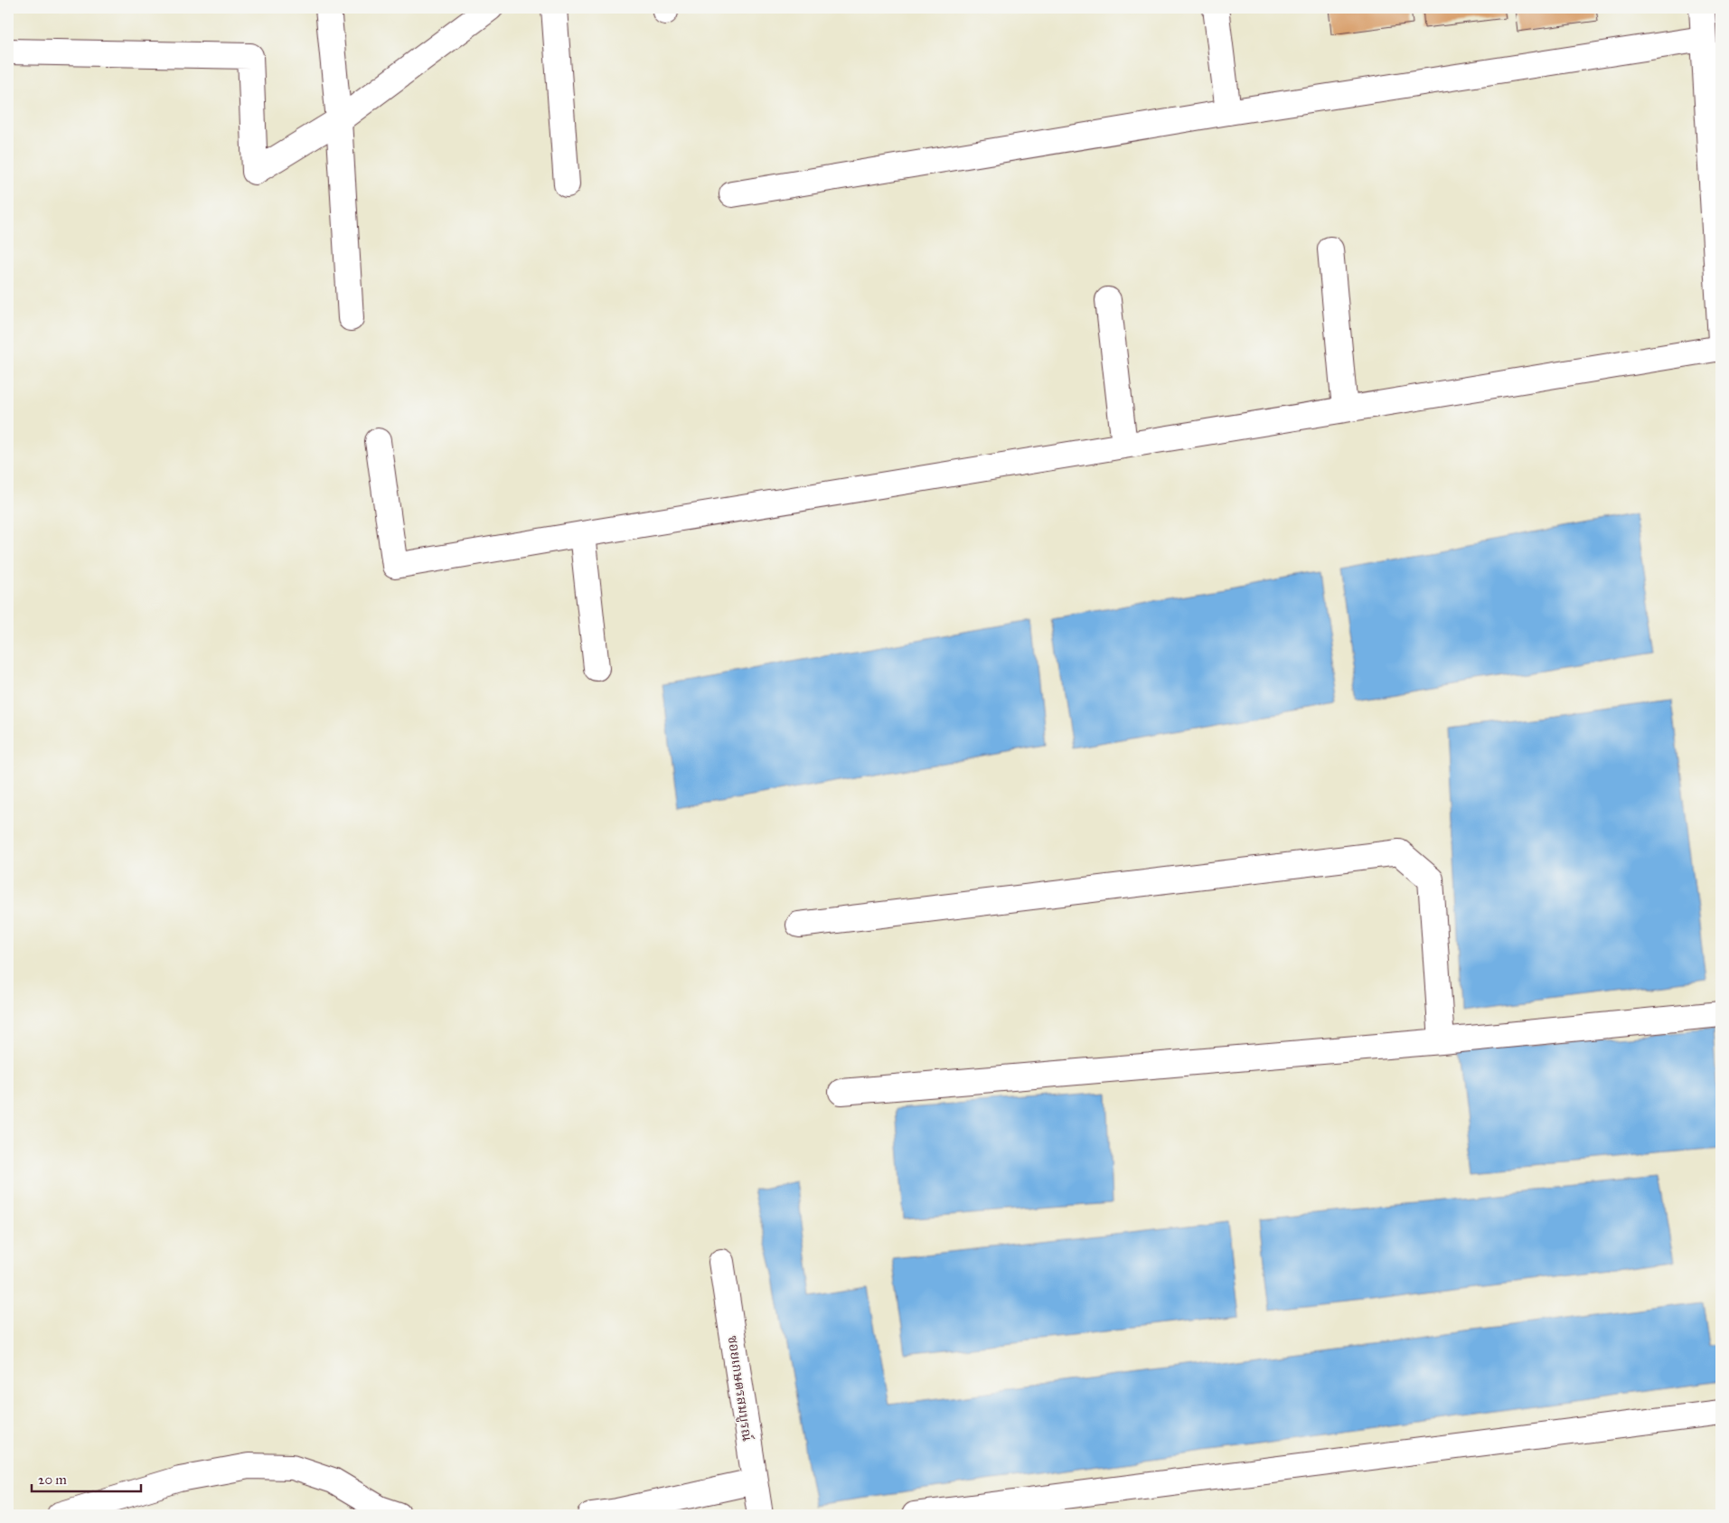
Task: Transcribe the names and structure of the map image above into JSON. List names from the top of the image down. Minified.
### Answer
{"streets":{"street":["ซอยเกษตรสมบูรณ์"]},"scale_bar":"20 m"}
